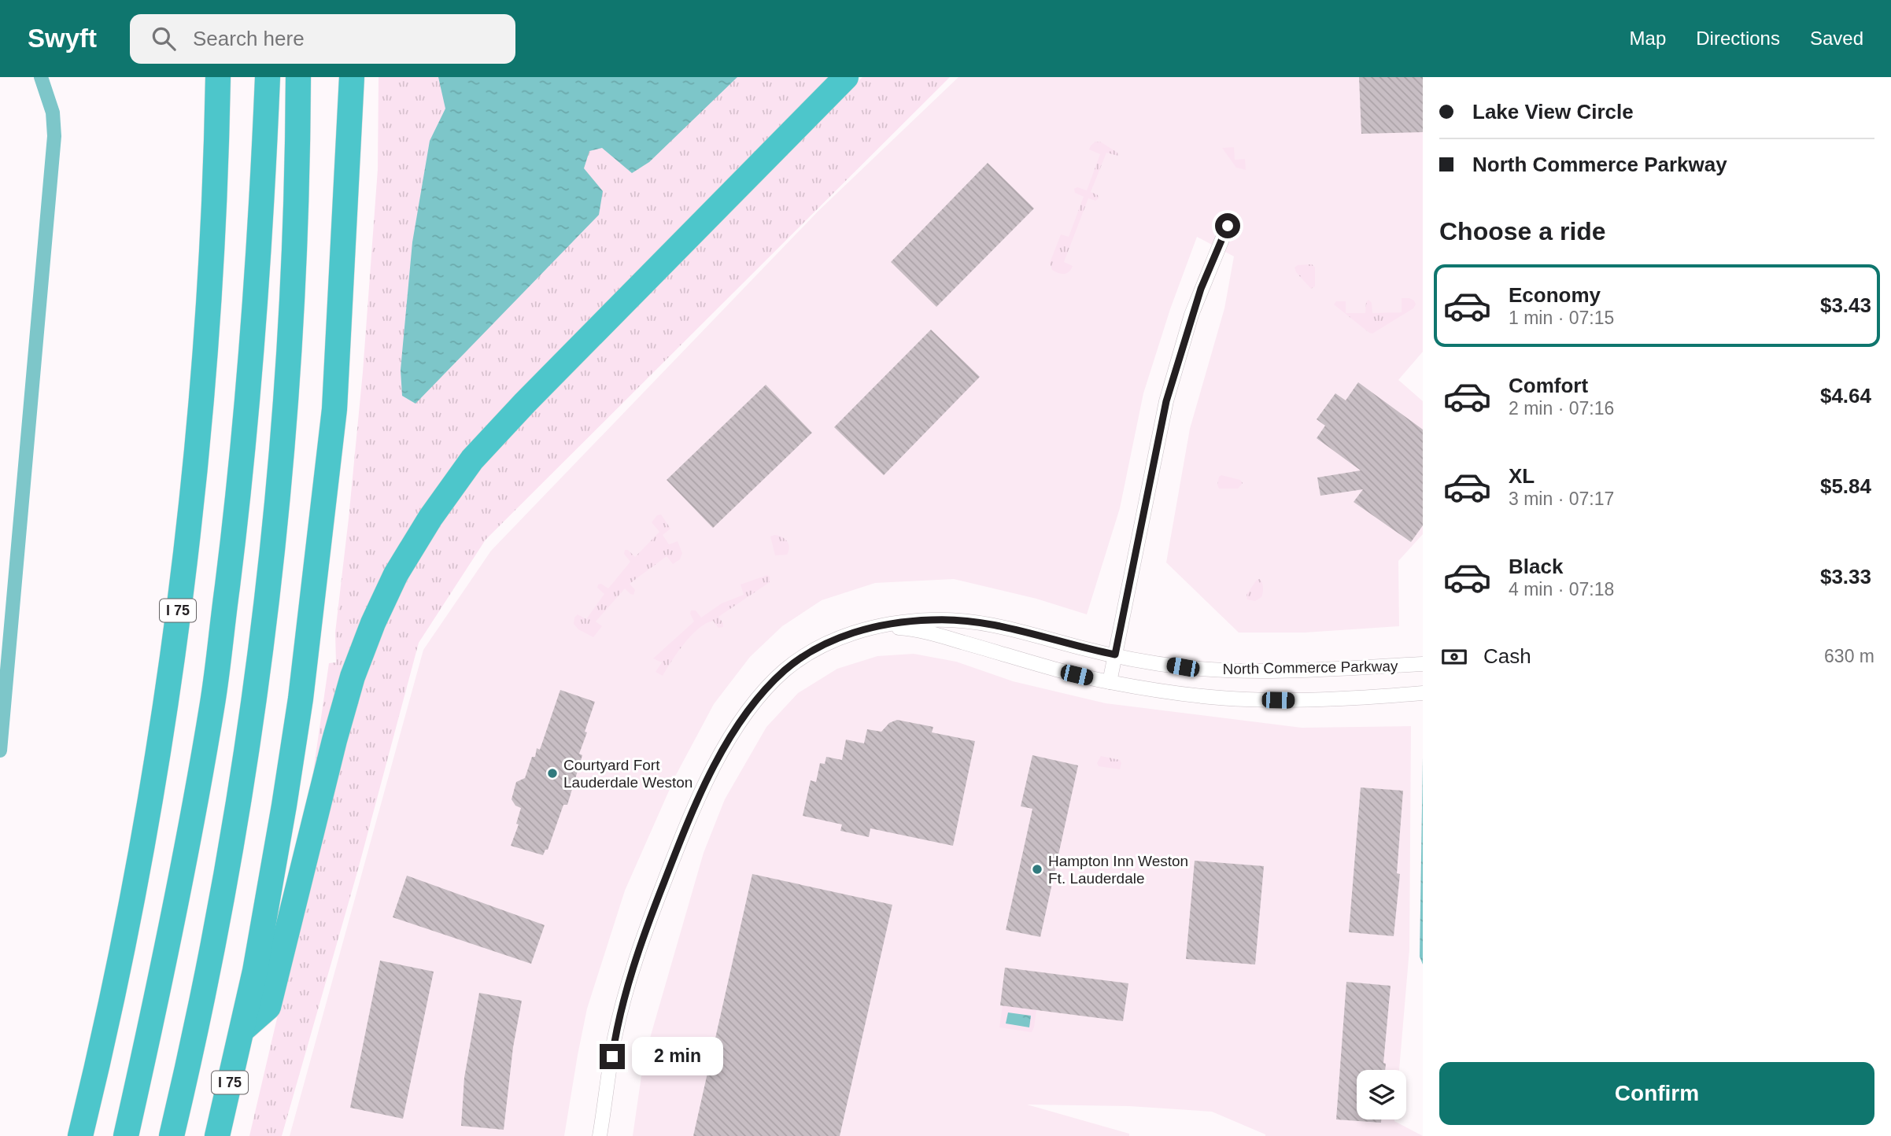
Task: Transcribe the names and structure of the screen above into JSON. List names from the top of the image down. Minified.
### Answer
{"streets":{"highway":["I 75"],"street":["North Commerce Parkway"]},"places":["Courtyard Fort Lauderdale Weston","Hampton Inn Weston Ft. Lauderdale"],"page":{"header":"Swyft","search":"Search here","nav":["Map","Directions","Saved"],"banner":["Lake View Circle","North Commerce Parkway"],"heading":"Choose a ride","list":[{"name":"Economy","note":"1 min · 07:15","value":"$3.43"},{"name":"Comfort","note":"2 min · 07:16","value":"$4.64"},{"name":"XL","note":"3 min · 07:17","value":"$5.84"},{"name":"Black","note":"4 min · 07:18","value":"$3.33"}],"pay":["Cash","630 m"],"bubble":"2 min","buttons":"Confirm"}}
